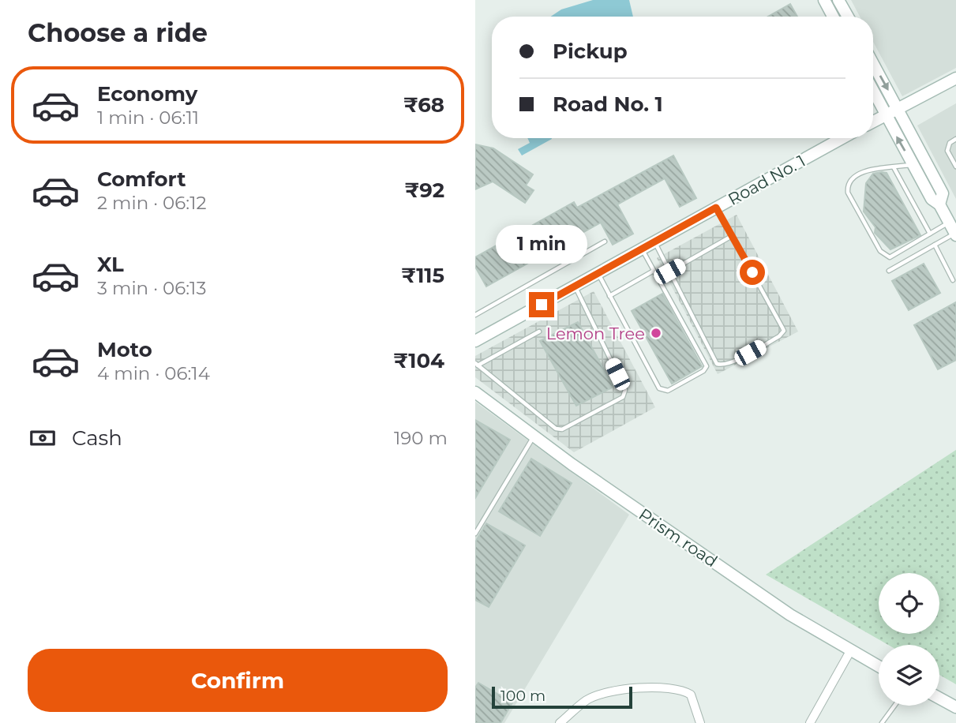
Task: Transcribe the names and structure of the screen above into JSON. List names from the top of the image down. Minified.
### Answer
{"streets":{"street":["Road No. 1","Prism road"]},"places":["Lemon Tree"],"scale_bar":"100 m","page":{"heading":"Choose a ride","banner":["Pickup","Road No. 1"],"list":[{"name":"Economy","note":"1 min · 06:11","value":"₹68"},{"name":"Comfort","note":"2 min · 06:12","value":"₹92"},{"name":"XL","note":"3 min · 06:13","value":"₹115"},{"name":"Moto","note":"4 min · 06:14","value":"₹104"}],"bubble":"1 min","pay":["Cash","190 m"],"buttons":"Confirm","scale":"100 m"}}
